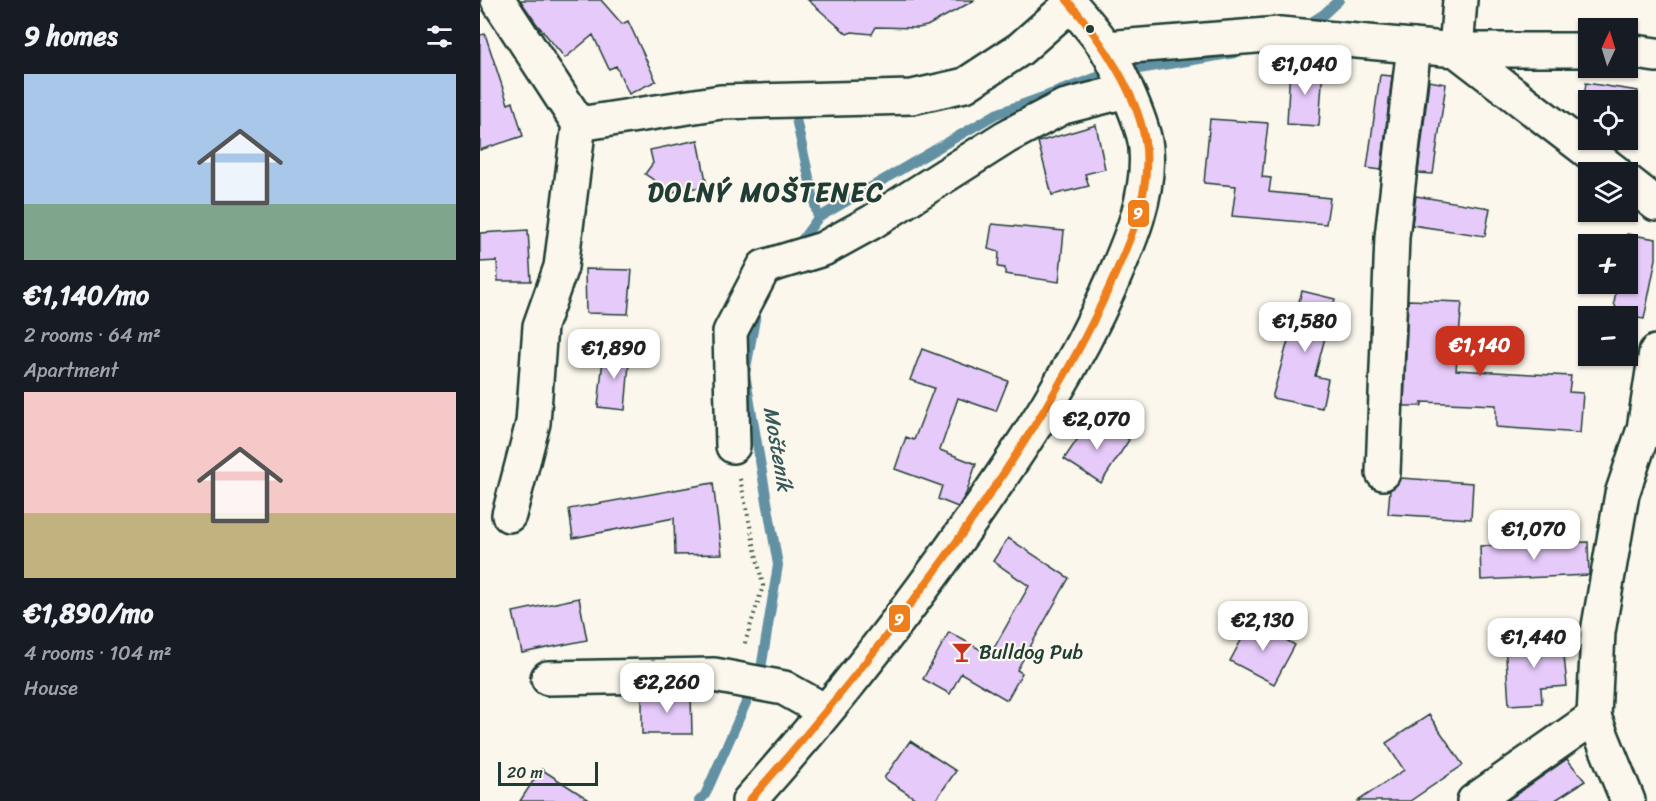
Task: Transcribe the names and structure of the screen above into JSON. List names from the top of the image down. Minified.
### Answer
{"districts":["DOLNÝ MOŠTENEC"],"water":["Mošteník"],"places":{"bar":["Bulldog Pub"]},"lines":["transit line 9"],"scale_bar":"20 m","north":"top","page":{"heading":"9 homes","map_buttons":["+","−"],"price":["€1,040","€1,580","€1,140","€1,890","€2,070","€1,070","€2,130","€1,440","€2,260"],"list":[{"name":"€1,140/mo","note":"2 rooms · 64 m² · Apartment"},{"name":"€1,890/mo","note":"4 rooms · 104 m² · House"}],"scale":"20 m"}}
